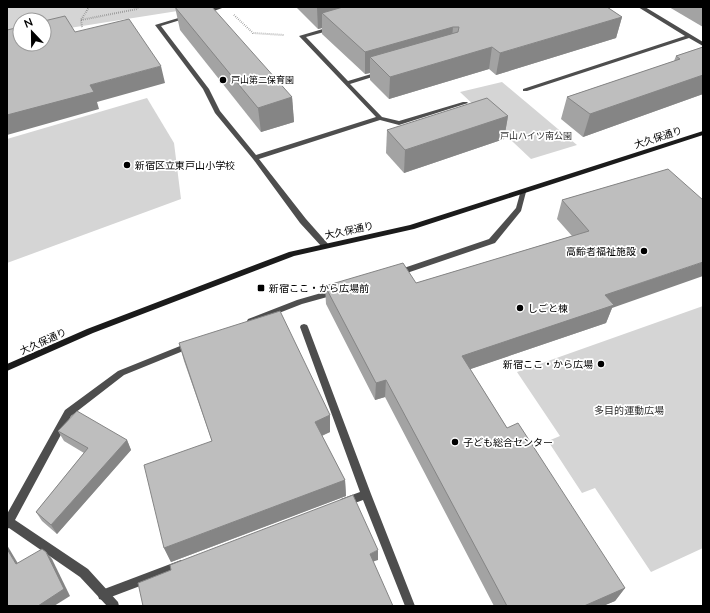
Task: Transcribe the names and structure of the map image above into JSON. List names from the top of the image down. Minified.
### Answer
{"streets":{"main road":["大久保通り"]},"parks":["戸山ハイツ南公園","多目的運動広場"],"places":{"other":["戸山第二保育園","新宿区立東戸山小学校","高齢者福祉施設","しごと棟","新宿ここ・から広場","子ども総合センター"],"transit":["新宿ここ・から広場前"]},"north":"top"}
